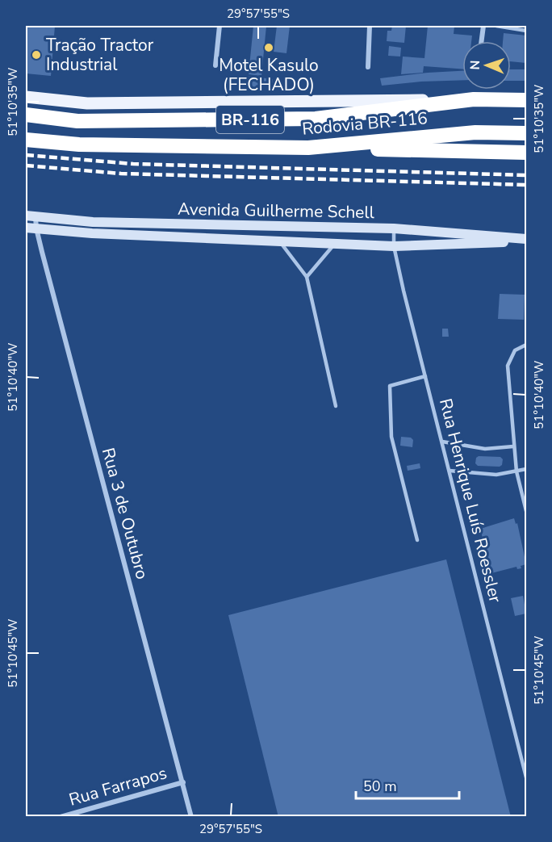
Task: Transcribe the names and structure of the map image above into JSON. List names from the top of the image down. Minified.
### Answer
{"streets":{"highway":["BR-116","Rodovia BR-116"],"main road":["Avenida Guilherme Schell"],"street":["Rua 3 de Outubro","Rua Farrapos"],"lane":["Rua Henrique Luís Roessler"]},"crossings":[["BR-116","Rodovia BR-116"],["Avenida Guilherme Schell","Rua Henrique Luís Roessler"],["Avenida Guilherme Schell","Rua 3 de Outubro"],["Rua 3 de Outubro","Rua Farrapos"]],"places":["Motel Kasulo (FECHADO)","Tração Tractor Industrial"],"scale_bar":"50 m","north":"left","coordinates":["29°57'55\"S","51°10'35\"W","51°10'40\"W","51°10'45\"W"]}
